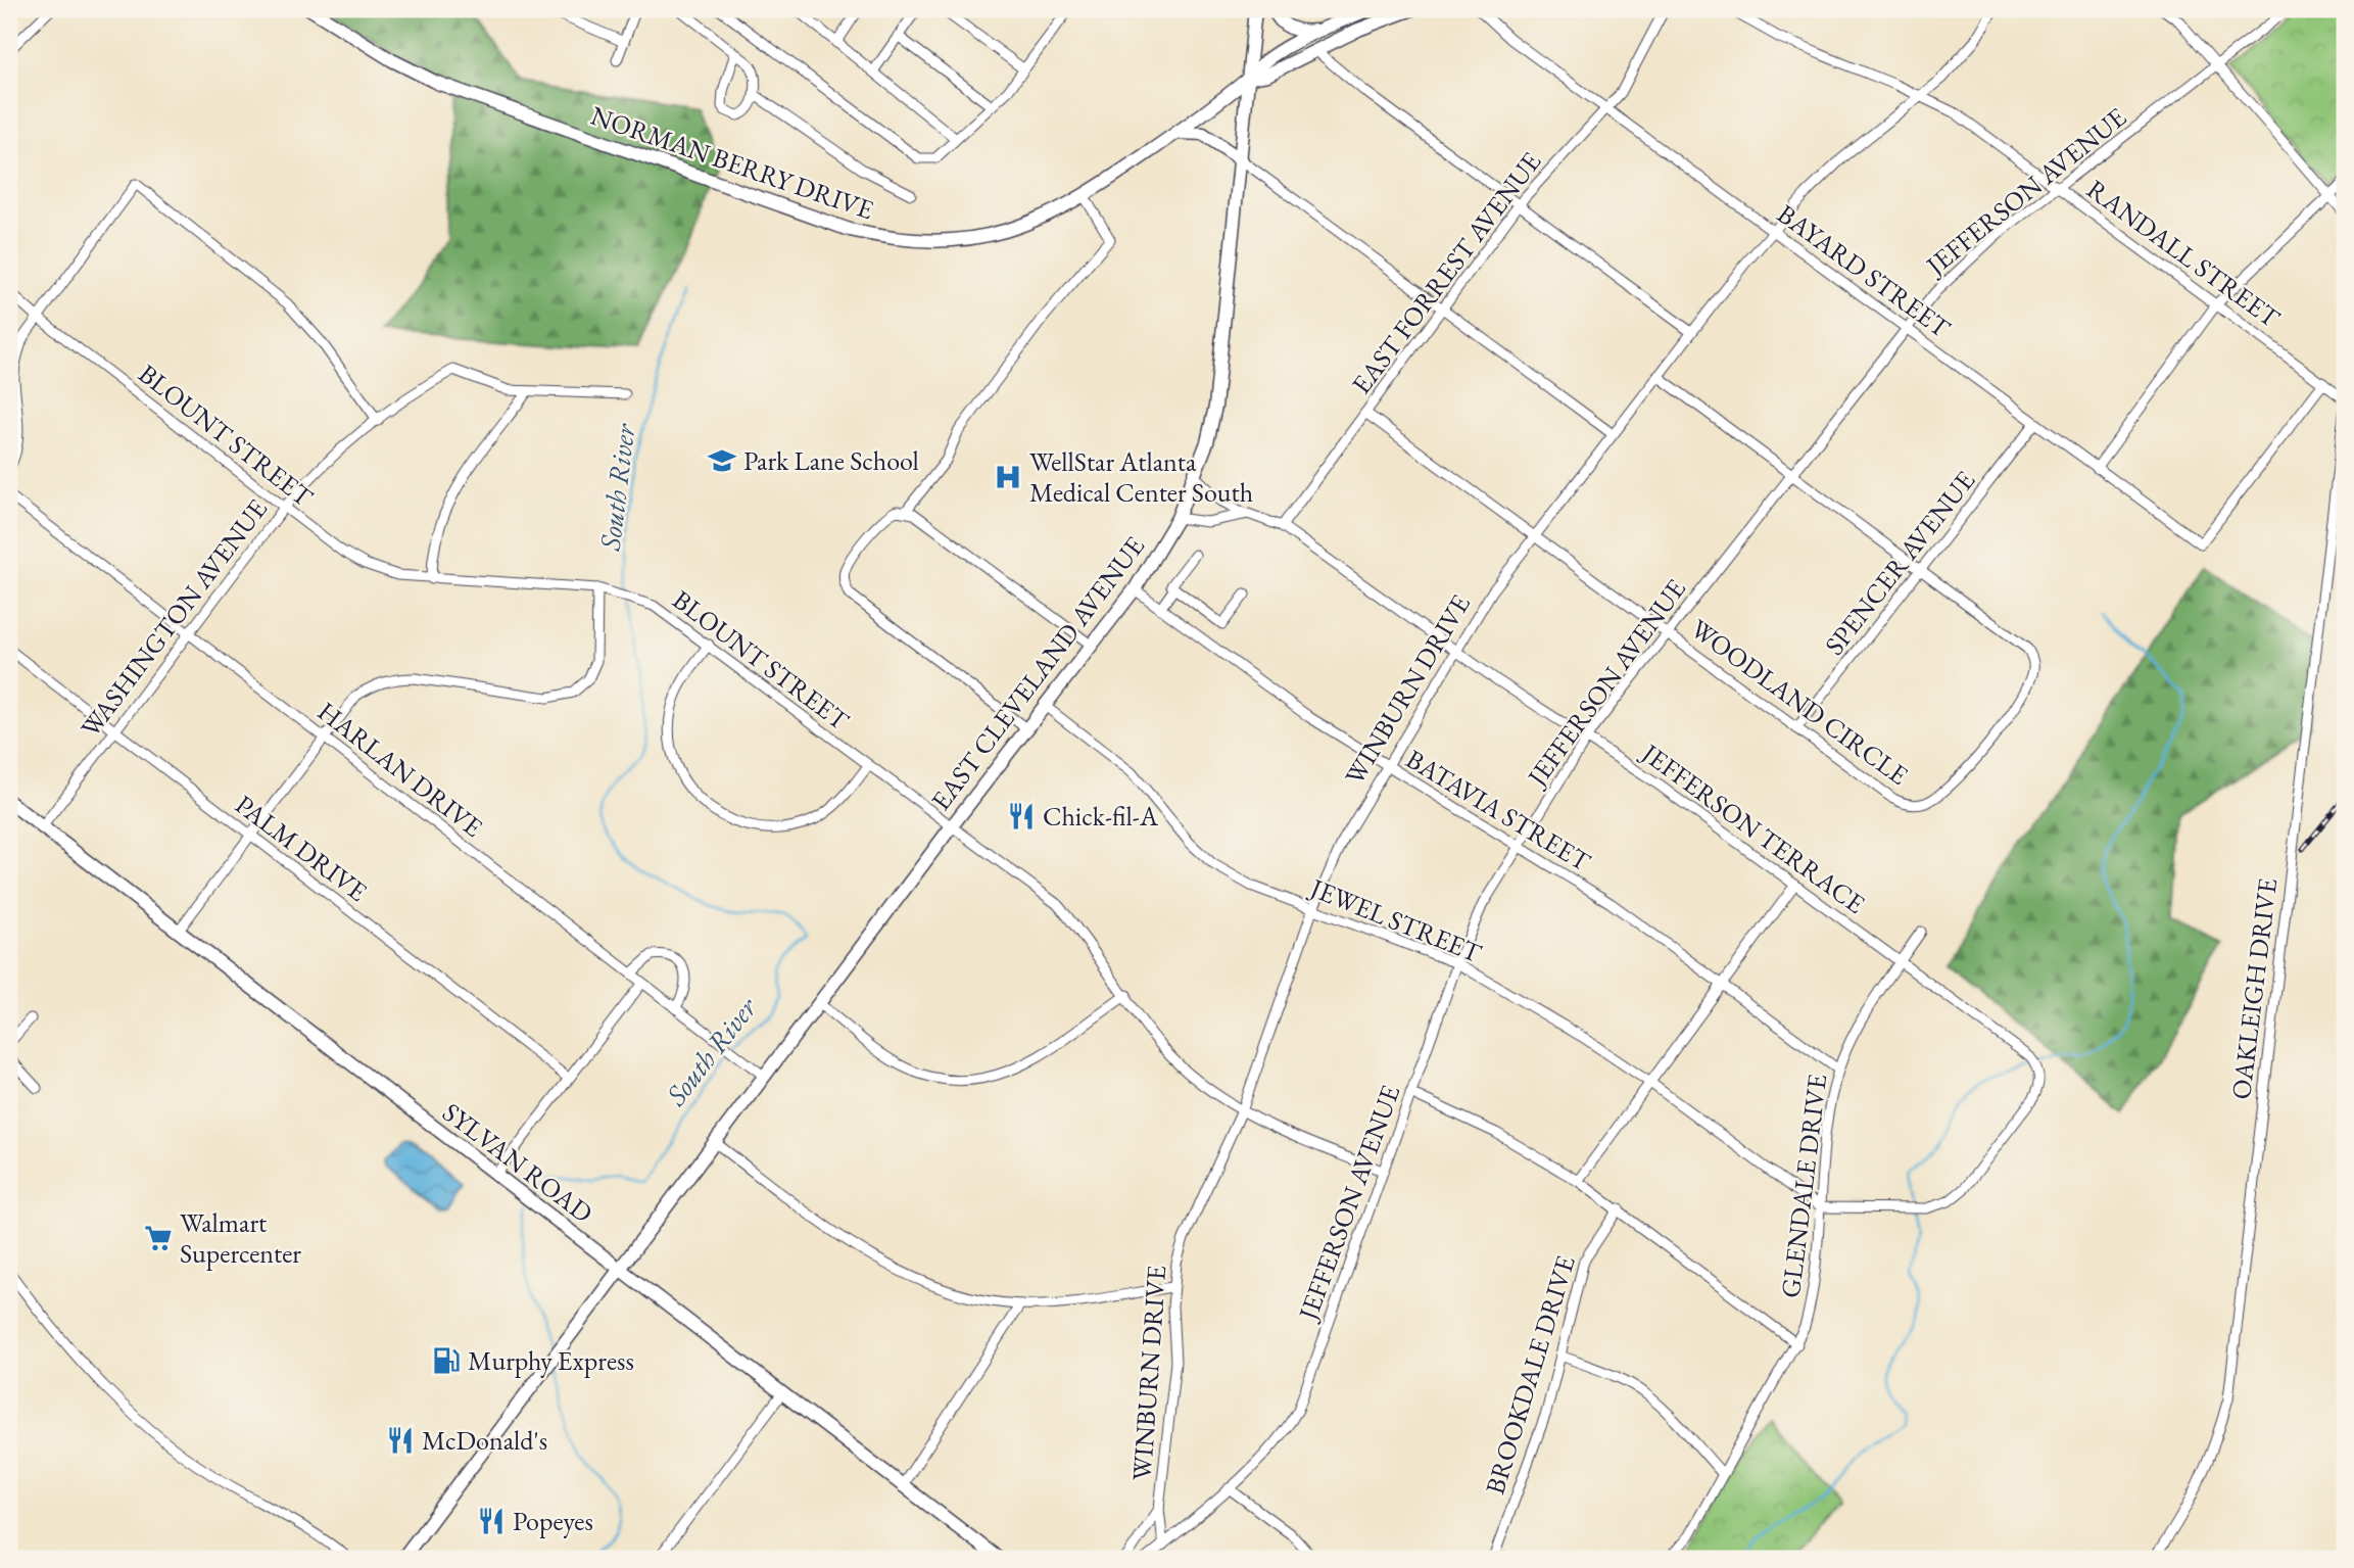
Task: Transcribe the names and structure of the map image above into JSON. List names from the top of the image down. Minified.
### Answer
{"streets":{"main road":["NORMAN BERRY DRIVE","EAST CLEVELAND AVENUE","SYLVAN ROAD"],"street":["JEFFERSON AVENUE","RANDALL STREET","BAYARD STREET","EAST FORREST AVENUE","BLOUNT STREET","SPENCER AVENUE","WASHINGTON AVENUE","WINBURN DRIVE","WOODLAND CIRCLE","HARLAN DRIVE","BATAVIA STREET","JEFFERSON TERRACE","PALM DRIVE","JEWEL STREET","OAKLEIGH DRIVE","GLENDALE DRIVE","BROOKDALE DRIVE"]},"crossings":[["NORMAN BERRY DRIVE","EAST CLEVELAND AVENUE"],["JEFFERSON AVENUE","RANDALL STREET"],["JEFFERSON AVENUE","BAYARD STREET"],["JEFFERSON AVENUE","BLOUNT STREET"],["JEFFERSON AVENUE","WINBURN DRIVE"],["JEFFERSON AVENUE","WOODLAND CIRCLE"],["JEFFERSON AVENUE","BATAVIA STREET"],["JEFFERSON AVENUE","JEFFERSON TERRACE"],["JEFFERSON AVENUE","JEWEL STREET"],["RANDALL STREET","BAYARD STREET"],["RANDALL STREET","WINBURN DRIVE"],["BAYARD STREET","EAST FORREST AVENUE"],["BAYARD STREET","SPENCER AVENUE"],["BAYARD STREET","WINBURN DRIVE"],["EAST FORREST AVENUE","WOODLAND CIRCLE"],["EAST FORREST AVENUE","JEFFERSON TERRACE"],["BLOUNT STREET","WASHINGTON AVENUE"],["BLOUNT STREET","EAST CLEVELAND AVENUE"],["BLOUNT STREET","WINBURN DRIVE"],["SPENCER AVENUE","WOODLAND CIRCLE"],["WASHINGTON AVENUE","HARLAN DRIVE"],["WASHINGTON AVENUE","PALM DRIVE"],["WASHINGTON AVENUE","SYLVAN ROAD"],["EAST CLEVELAND AVENUE","HARLAN DRIVE"],["EAST CLEVELAND AVENUE","BATAVIA STREET"],["EAST CLEVELAND AVENUE","JEFFERSON TERRACE"],["EAST CLEVELAND AVENUE","JEWEL STREET"],["EAST CLEVELAND AVENUE","SYLVAN ROAD"],["WINBURN DRIVE","WOODLAND CIRCLE"],["WINBURN DRIVE","BATAVIA STREET"],["WINBURN DRIVE","JEFFERSON TERRACE"],["WINBURN DRIVE","JEWEL STREET"],["BATAVIA STREET","GLENDALE DRIVE"],["JEFFERSON TERRACE","JEWEL STREET"],["JEFFERSON TERRACE","GLENDALE DRIVE"],["JEWEL STREET","GLENDALE DRIVE"]],"water":["South River"],"places":{"school or university":["Park Lane School"],"hospital":["WellStar Atlanta Medical Center South"],"restaurant":["Chick-fil-A","McDonald's","Popeyes"],"supermarket":["Walmart Supercenter"],"fuel station":["Murphy Express"]}}
